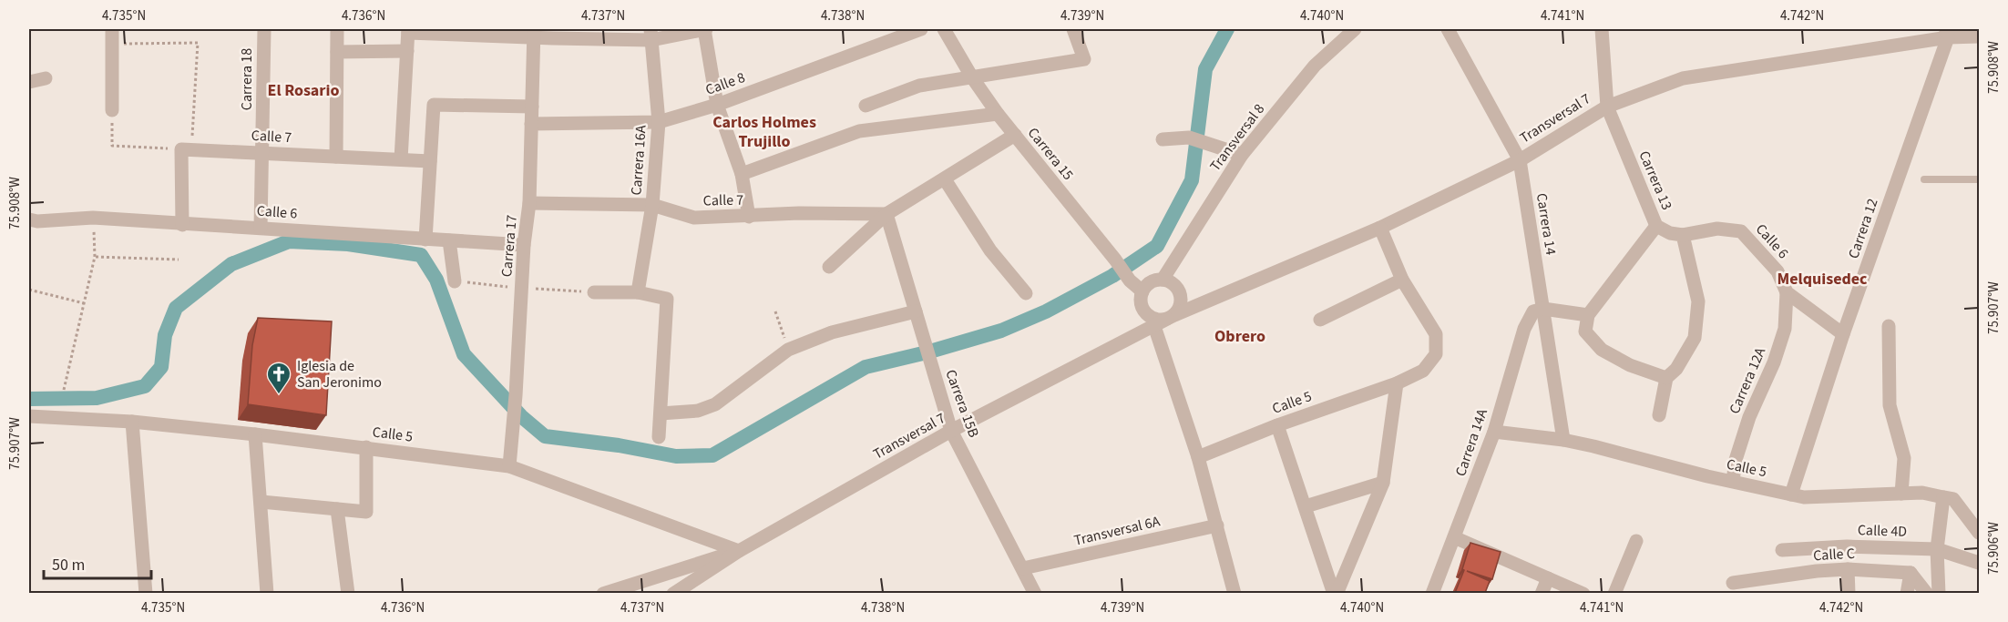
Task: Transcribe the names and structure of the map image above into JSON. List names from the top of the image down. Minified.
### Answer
{"streets":{"street":["Carrera 18","Calle 8","Transversal 7","Calle 7","Transversal 8","Carrera 15","Carrera 16A","Carrera 13","Calle 6","Carrera 14","Carrera 12","Carrera 17","Carrera 12A","Calle 5","Carrera 15B","Carrera 14A","Transversal 6A","Calle 4D","Calle C"]},"crossings":[["Carrera 18","Calle 7"],["Carrera 18","Calle 6"],["Calle 8","Carrera 16A"],["Calle 8","Carrera 17"],["Transversal 7","Transversal 8"],["Transversal 7","Carrera 15"],["Transversal 7","Carrera 13"],["Transversal 7","Carrera 14"],["Transversal 7","Carrera 12"],["Transversal 7","Calle 5"],["Transversal 7","Carrera 15B"],["Calle 7","Carrera 15"],["Calle 7","Carrera 16A"],["Calle 7","Carrera 17"],["Calle 7","Carrera 15B"],["Transversal 8","Carrera 15"],["Carrera 13","Calle 6"],["Calle 6","Carrera 12"],["Calle 6","Carrera 17"],["Calle 6","Carrera 12A"],["Carrera 14","Calle 5"],["Carrera 14","Carrera 14A"],["Carrera 12","Calle 5"],["Carrera 17","Calle 5"],["Carrera 12A","Calle 5"],["Calle 5","Carrera 14A"],["Carrera 15B","Transversal 6A"]],"districts":["El Rosario","Carlos Holmes Trujillo","Melquisedec","Obrero"],"places":{"church":["Iglesia de San Jeronimo"]},"scale_bar":"50 m","coordinates":["4.735°N","4.736°N","4.737°N","4.738°N","4.739°N","4.740°N","4.741°N","4.742°N","75.908°W","75.907°W","75.906°W"]}
